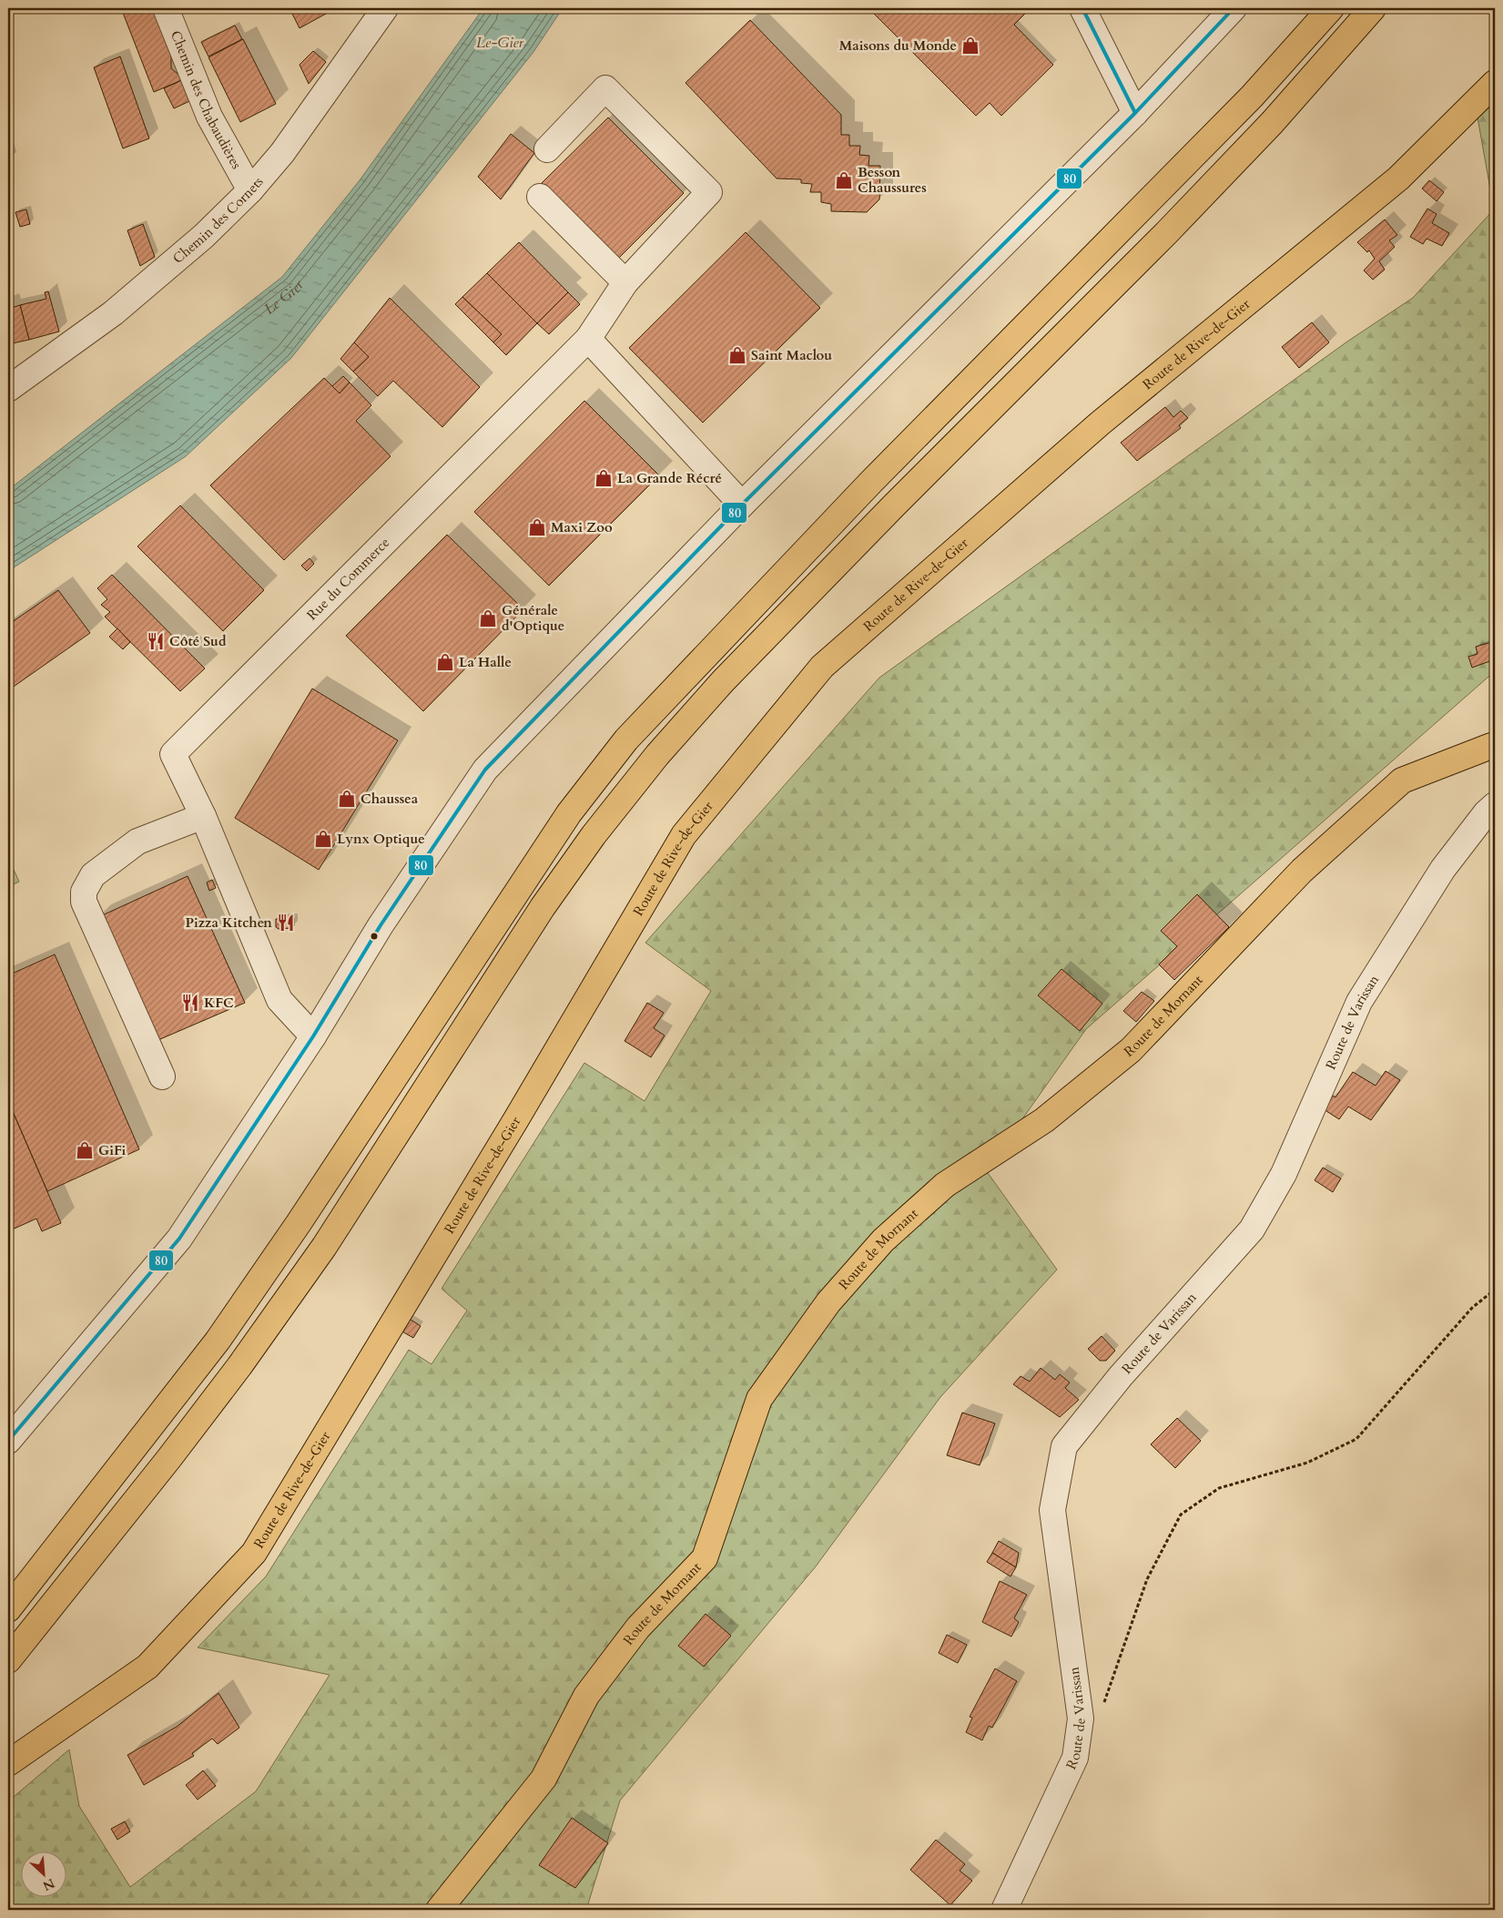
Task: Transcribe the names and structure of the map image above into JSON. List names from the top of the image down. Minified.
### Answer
{"streets":{"main road":["Route de Rive-de-Gier","Route de Mornant"],"street":["Chemin des Chabaudières","Chemin des Cornets","Rue du Commerce","Route de Varissan"]},"crossings":[["Chemin des Chabaudières","Chemin des Cornets"]],"water":["Le-Gier","Le Gier"],"places":{"shop":["Maisons du Monde","Besson Chaussures","Saint Maclou","La Grande Récré","Maxi Zoo","Générale d'Optique","La Halle","Chaussea","Lynx Optique","GiFi"],"restaurant":["Côté Sud","Pizza Kitchen","KFC"]},"lines":["transit line 80"],"north":"bottom right"}
